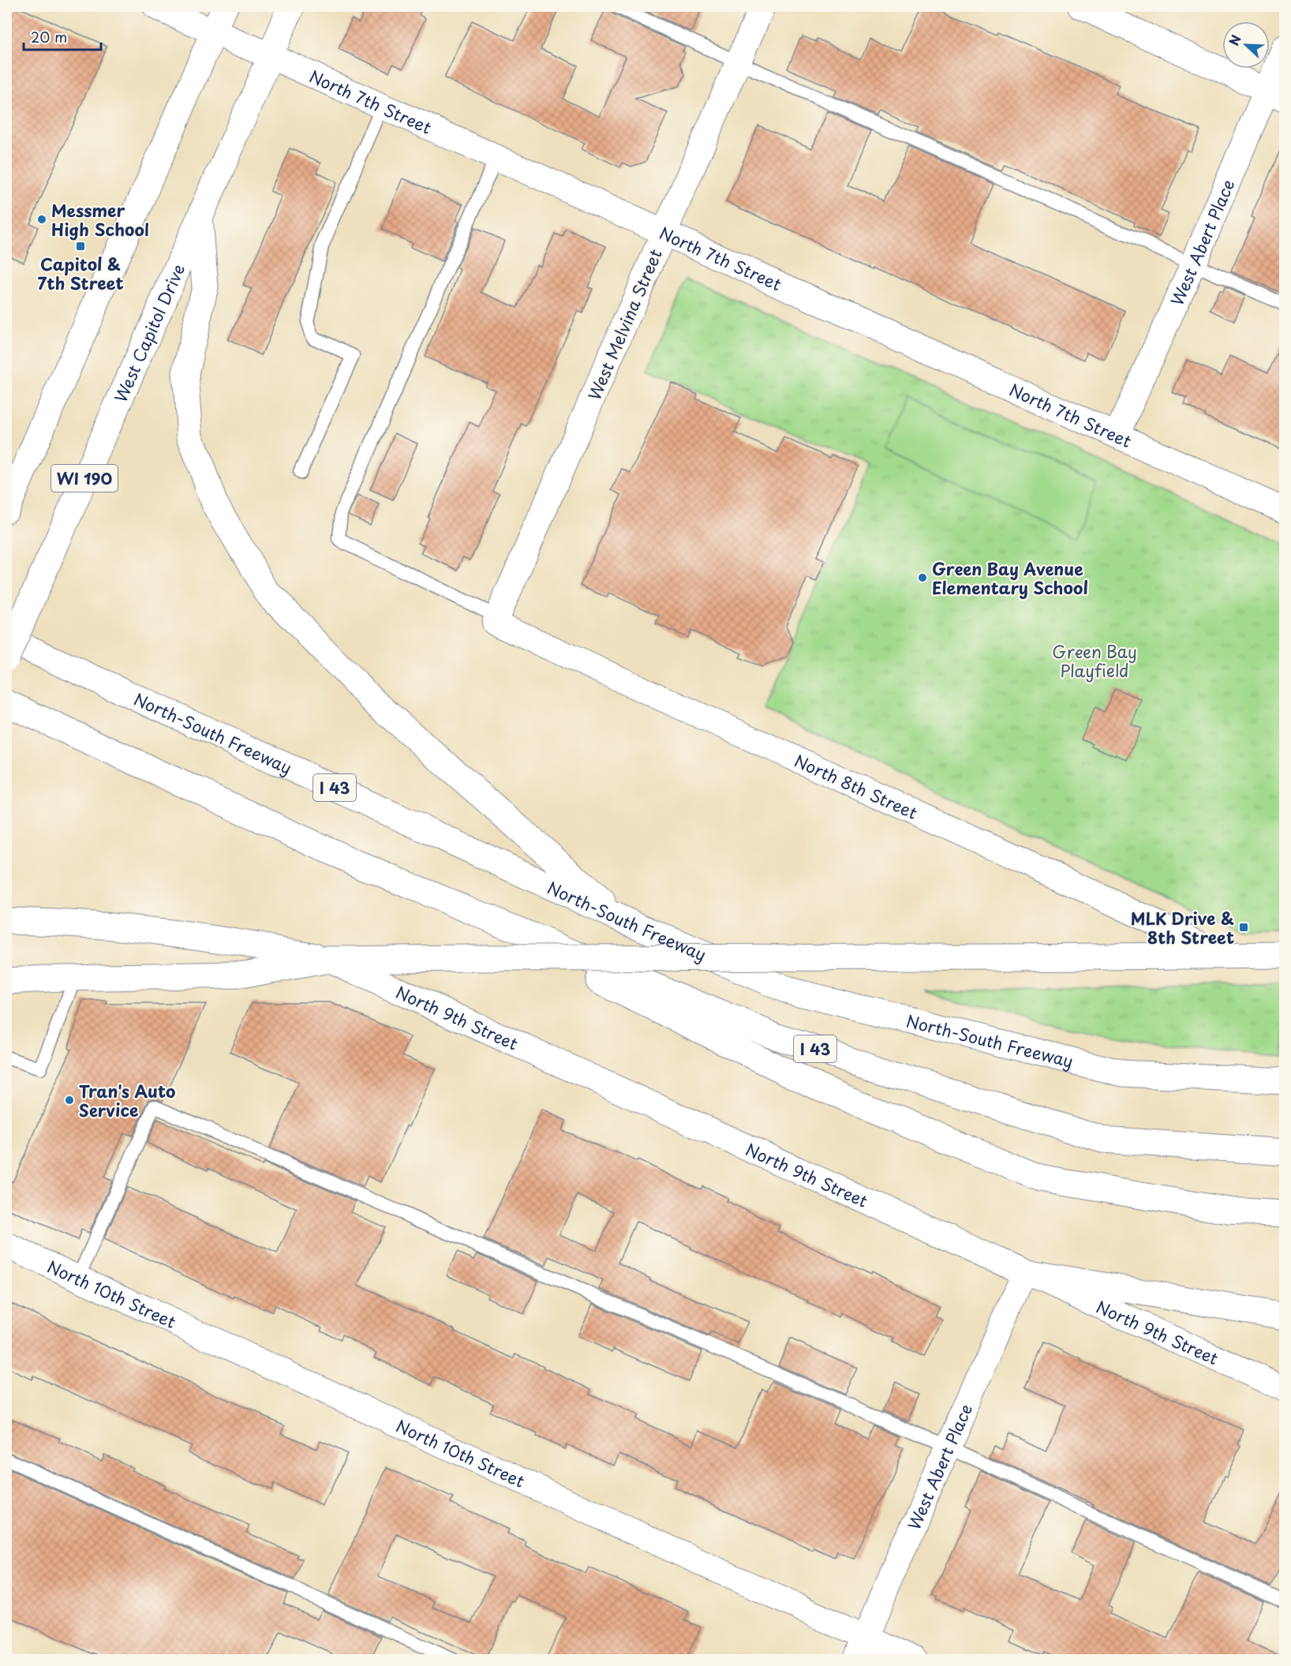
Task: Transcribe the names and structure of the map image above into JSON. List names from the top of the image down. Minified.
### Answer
{"streets":{"main road":["North 7th Street","West Capitol Drive","WI 190","North-South Freeway","I 43","North 9th Street"],"street":["West Abert Place","West Melvina Street","North 8th Street","North 10th Street"]},"crossings":[["North 7th Street","West Abert Place"],["North 7th Street","West Melvina Street"],["North 7th Street","West Capitol Drive"],["North 7th Street","WI 190"],["West Abert Place","North 9th Street"],["West Abert Place","North 10th Street"],["West Melvina Street","North 8th Street"]],"parks":["Green Bay Playfield"],"places":{"other":["Messmer High School","Green Bay Avenue Elementary School","Tran's Auto Service"],"transit":["Capitol & 7th Street","MLK Drive & 8th Street"]},"scale_bar":"20 m","north":"top left"}
